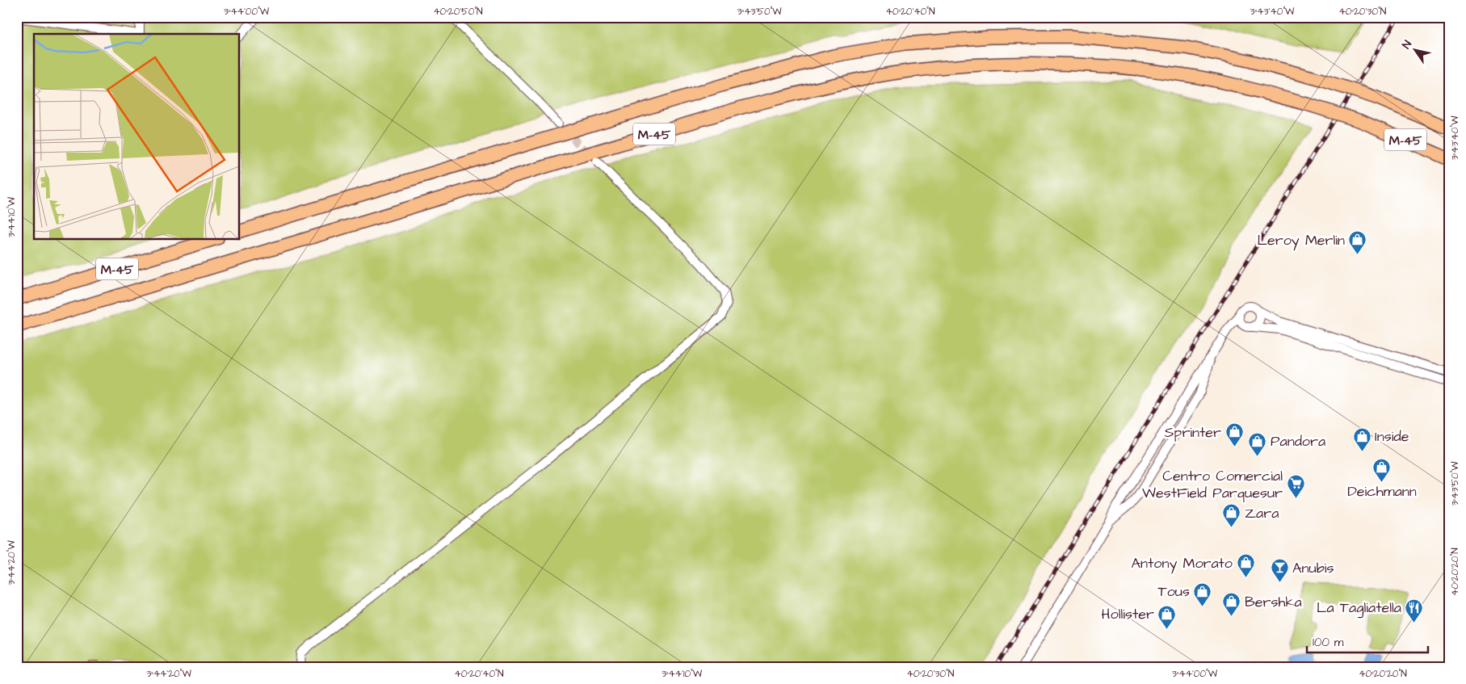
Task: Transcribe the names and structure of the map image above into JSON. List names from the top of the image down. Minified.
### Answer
{"streets":{"highway":["M-45"]},"places":{"shop":["Leroy Merlin","Sprinter","Inside","Pandora","Deichmann","Zara","Antony Morato","Tous","Bershka","Hollister"],"supermarket":["Centro Comercial WestField Parquesur"],"bar":["Anubis"],"restaurant":["La Tagliatella"]},"scale_bar":"100 m","north":"top left","coordinates":["3°44'00\"W","40°20'50\"N","3°43'50\"W","40°20'40\"N","3°43'40\"W","40°20'30\"N","3°44'10\"W","3°44'20\"W","40°20'20\"N"]}
